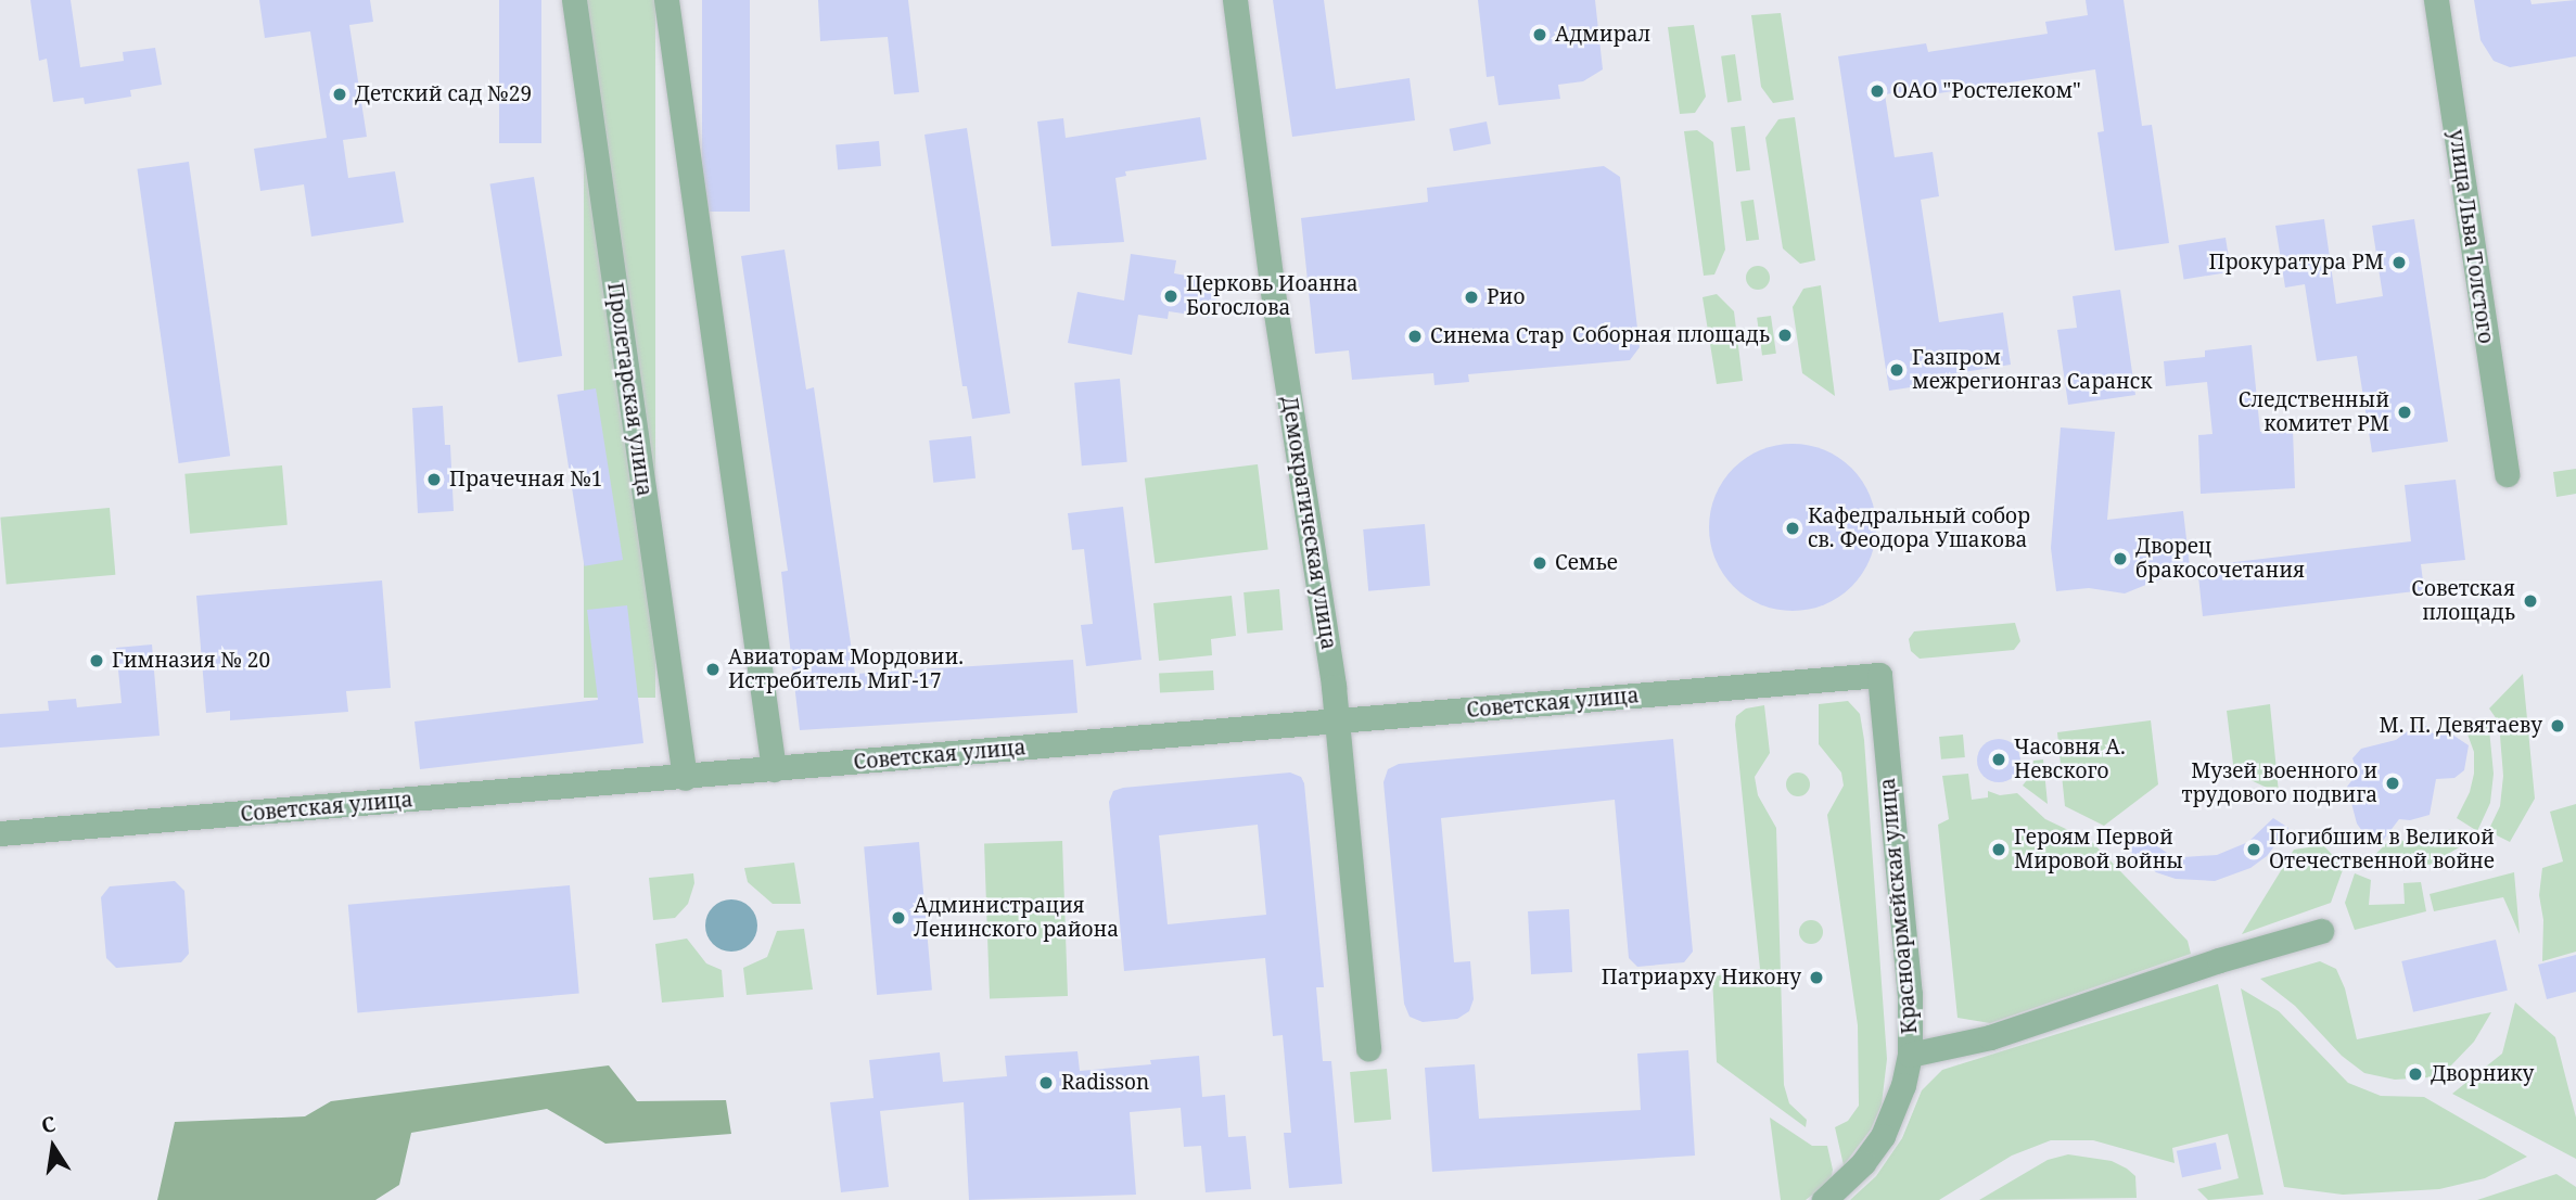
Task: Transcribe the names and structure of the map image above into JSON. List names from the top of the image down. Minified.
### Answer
{"streets":{"street":["улица Льва Толстого","Пролетарская улица","Демократическая улица","Советская улица","Красноармейская улица"]},"crossings":[["Пролетарская улица","Советская улица"],["Демократическая улица","Советская улица"],["Советская улица","Красноармейская улица"]],"places":["Адмирал","ОАО \"Ростелеком\"","Детский сад №29","Прокуратура РМ","Церковь Иоанна Богослова","Рио","Соборная площадь","Синема Стар","Газпром межрегионгаз Саранск","Следственный комитет РМ","Прачечная №1","Кафедральный собор св. Феодора Ушакова","Дворец бракосочетания","Семье","Советская площадь","Гимназия № 20","Авиаторам Мордовии. Истребитель МиГ-17","М. П. Девятаеву","Часовня А. Невского","Музей военного и трудового подвига","Героям Первой Мировой войны","Погибшим в Великой Отечественной войне","Администрация Ленинского района","Патриарху Никону","Дворнику","Radisson"],"north":"top"}
